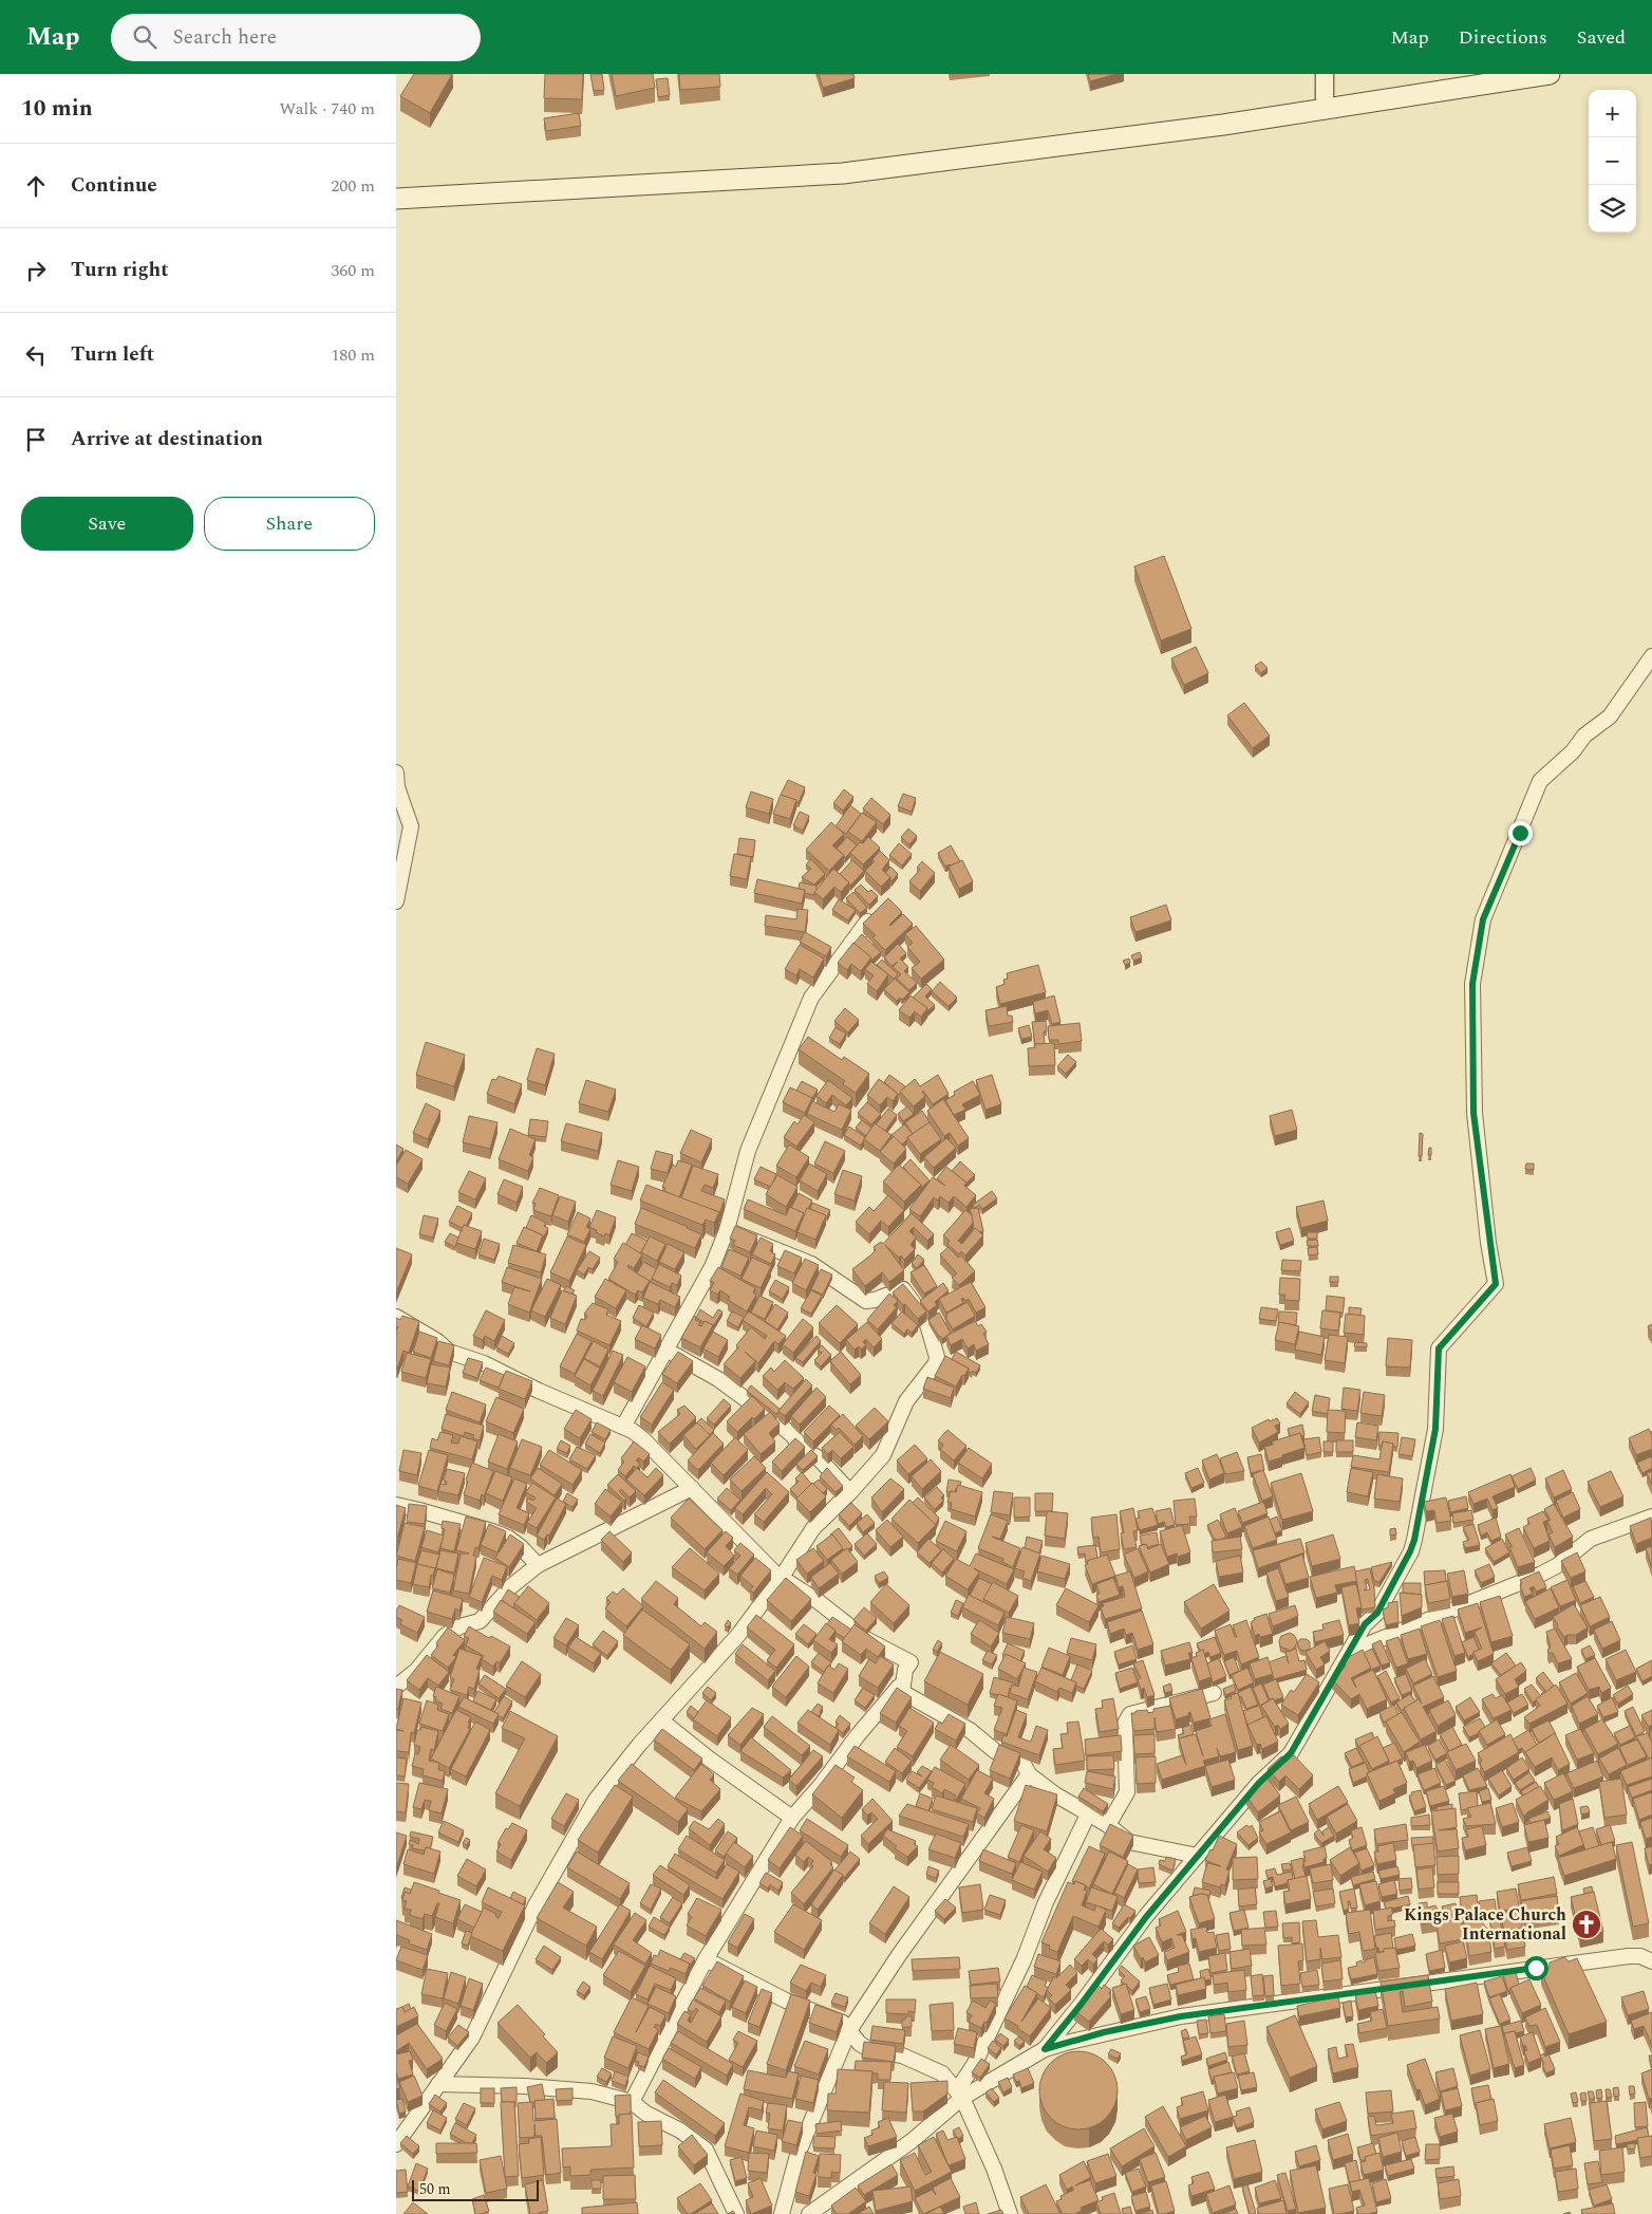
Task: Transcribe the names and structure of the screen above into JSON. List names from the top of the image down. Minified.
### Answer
{"places":{"church":["Kings Palace Church International"]},"scale_bar":"50 m","page":{"header":"Map","search":"Search here","nav":["Map","Directions","Saved"],"heading":["10 min","Walk · 740 m"],"map_buttons":["+","−"],"list":[["Continue","200 m"],["Turn right","360 m"],["Turn left","180 m"],"Arrive at destination"],"buttons":["Save","Share"],"scale":"50 m"}}
